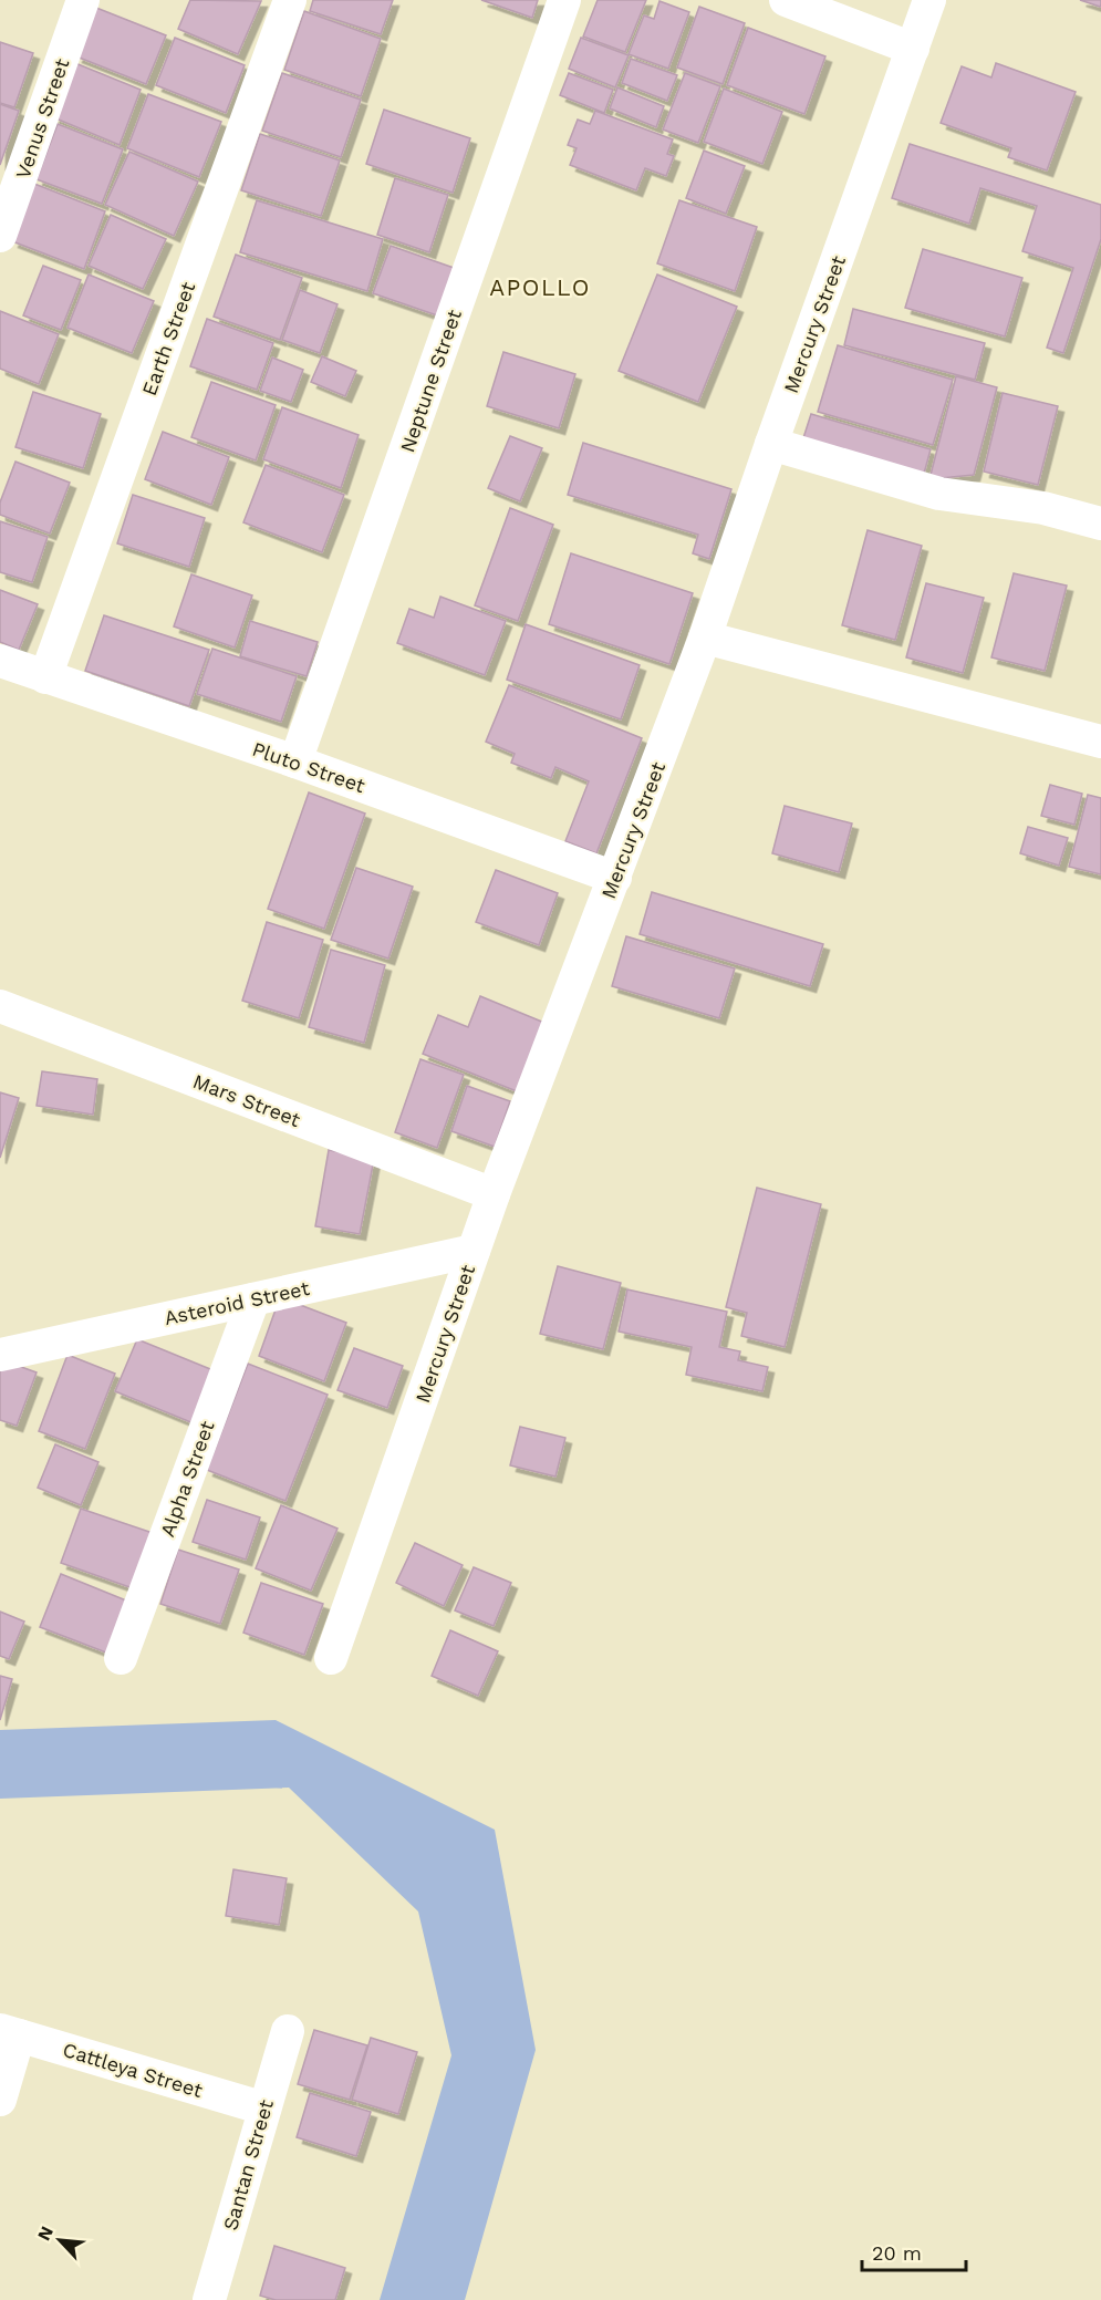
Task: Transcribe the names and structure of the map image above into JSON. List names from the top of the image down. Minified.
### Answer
{"streets":{"street":["Venus Street","Mercury Street","Earth Street","Neptune Street","Pluto Street","Mars Street","Asteroid Street","Alpha Street","Cattleya Street","Santan Street"]},"crossings":[["Mercury Street","Pluto Street"],["Mercury Street","Mars Street"],["Mercury Street","Asteroid Street"],["Earth Street","Pluto Street"],["Neptune Street","Pluto Street"],["Asteroid Street","Alpha Street"],["Cattleya Street","Santan Street"]],"districts":["APOLLO"],"scale_bar":"20 m","north":"top left"}
